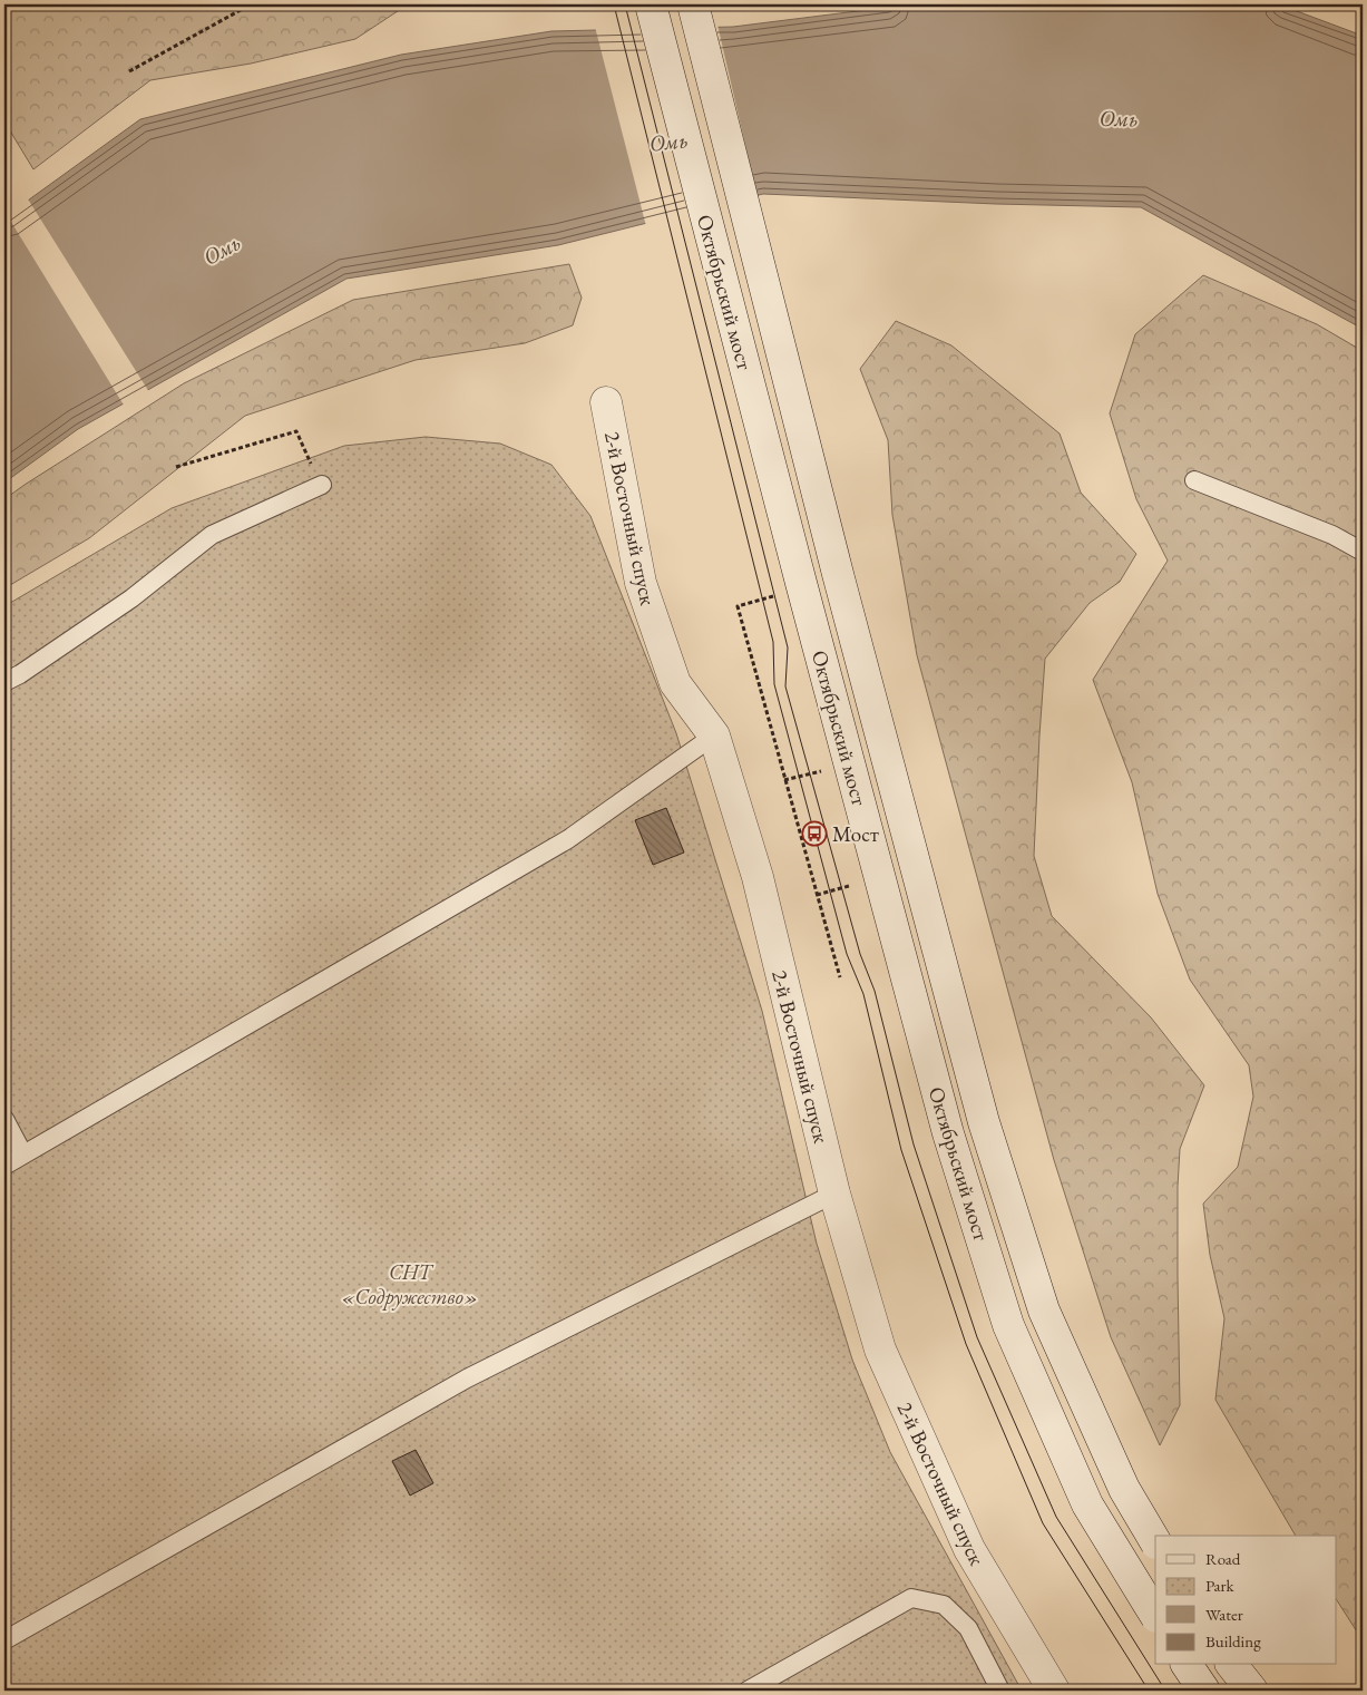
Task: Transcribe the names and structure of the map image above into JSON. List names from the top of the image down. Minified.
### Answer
{"streets":{"main road":["Октябрьский мост","2-й Восточный спуск"]},"water":["Омь"],"parks":["СНТ «Содружество»"],"places":{"bus stop":["Мост"]},"legend":["Road","Park","Water","Building"]}
